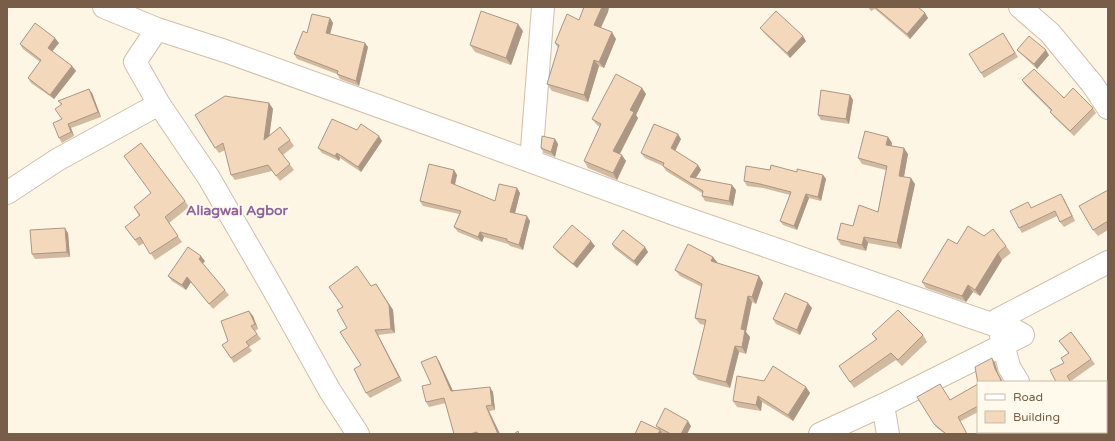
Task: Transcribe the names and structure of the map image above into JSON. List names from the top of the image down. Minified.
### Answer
{"districts":["Aliagwai Agbor"],"legend":["Road","Building"]}
